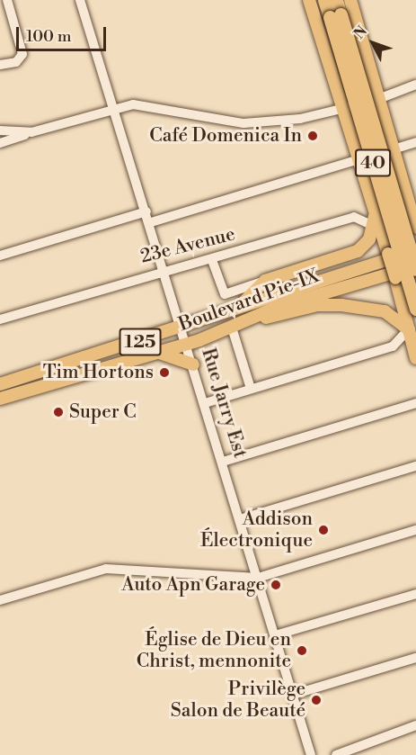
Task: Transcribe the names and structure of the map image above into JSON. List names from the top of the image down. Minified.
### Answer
{"streets":{"highway":["40"],"main road":["Boulevard Pie-IX","125"],"street":["23e Avenue","Rue Jarry Est"]},"crossings":[["23e Avenue","Rue Jarry Est"],["Boulevard Pie-IX","Rue Jarry Est"]],"places":["Café Domenica In","Tim Hortons","Super C","Addison Électronique","Auto Apn Garage","Église de Dieu en Christ, mennonite","Privilège Salon de Beauté"],"scale_bar":"100 m","north":"top left"}
